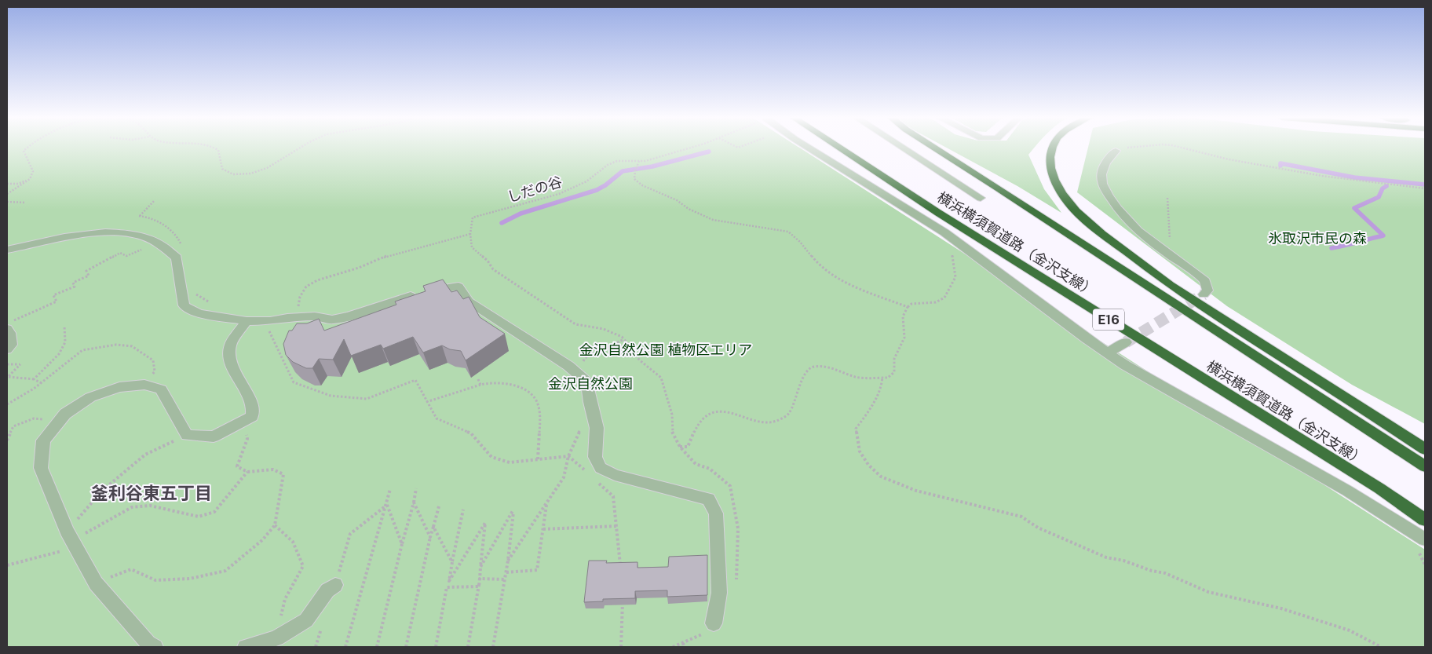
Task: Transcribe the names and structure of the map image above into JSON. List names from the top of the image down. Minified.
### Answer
{"streets":{"highway":["横浜横須賀道路（金沢支線）","E16"],"path":["しだの谷"]},"districts":["釜利谷東五丁目"],"parks":["氷取沢市民の森","金沢自然公園 植物区エリア","金沢自然公園"]}
